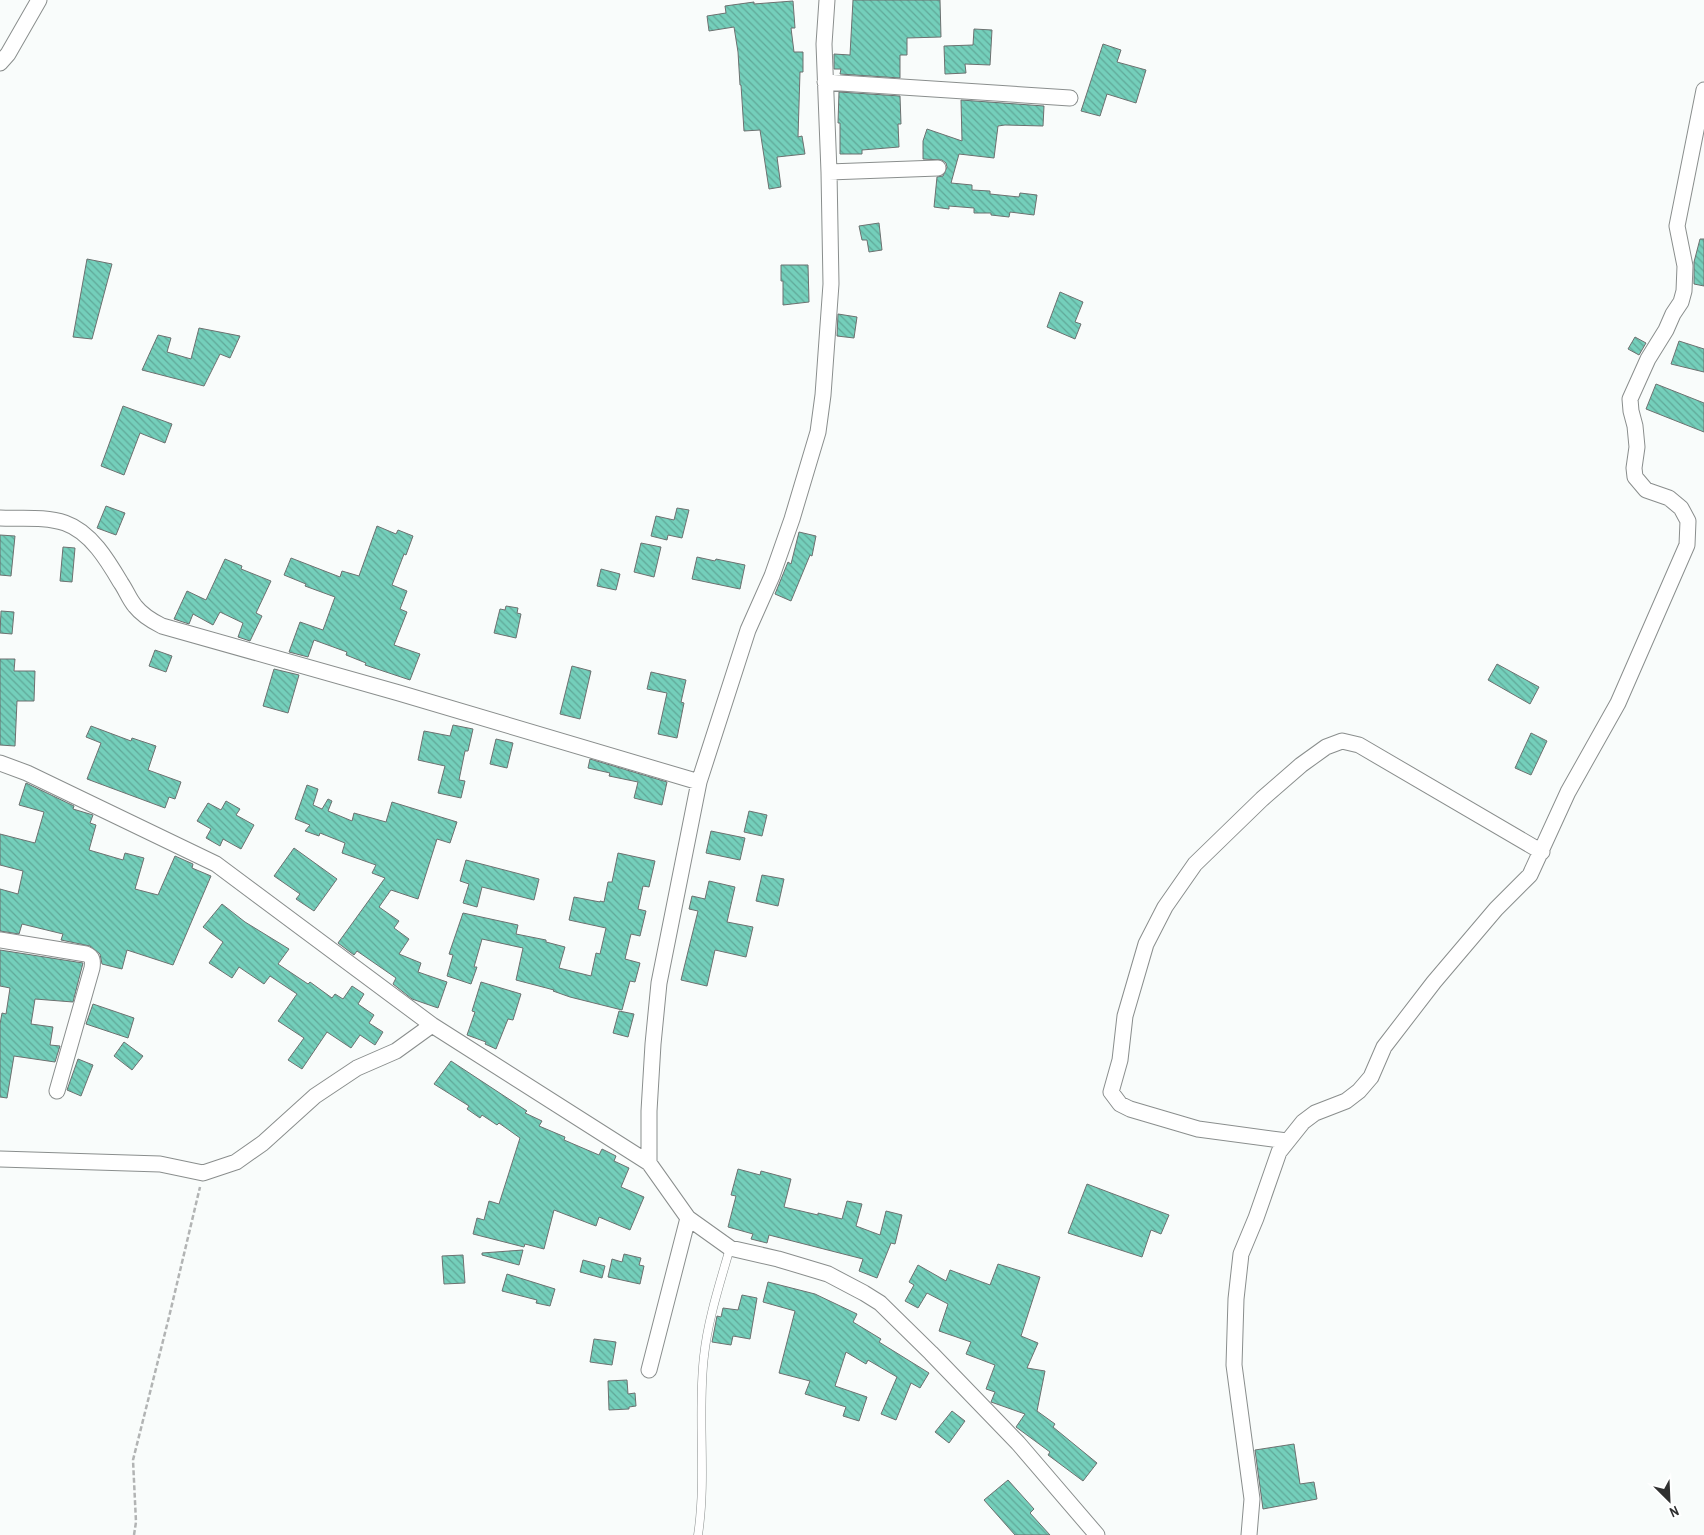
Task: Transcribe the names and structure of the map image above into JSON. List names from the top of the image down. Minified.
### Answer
{"north":"bottom right"}
